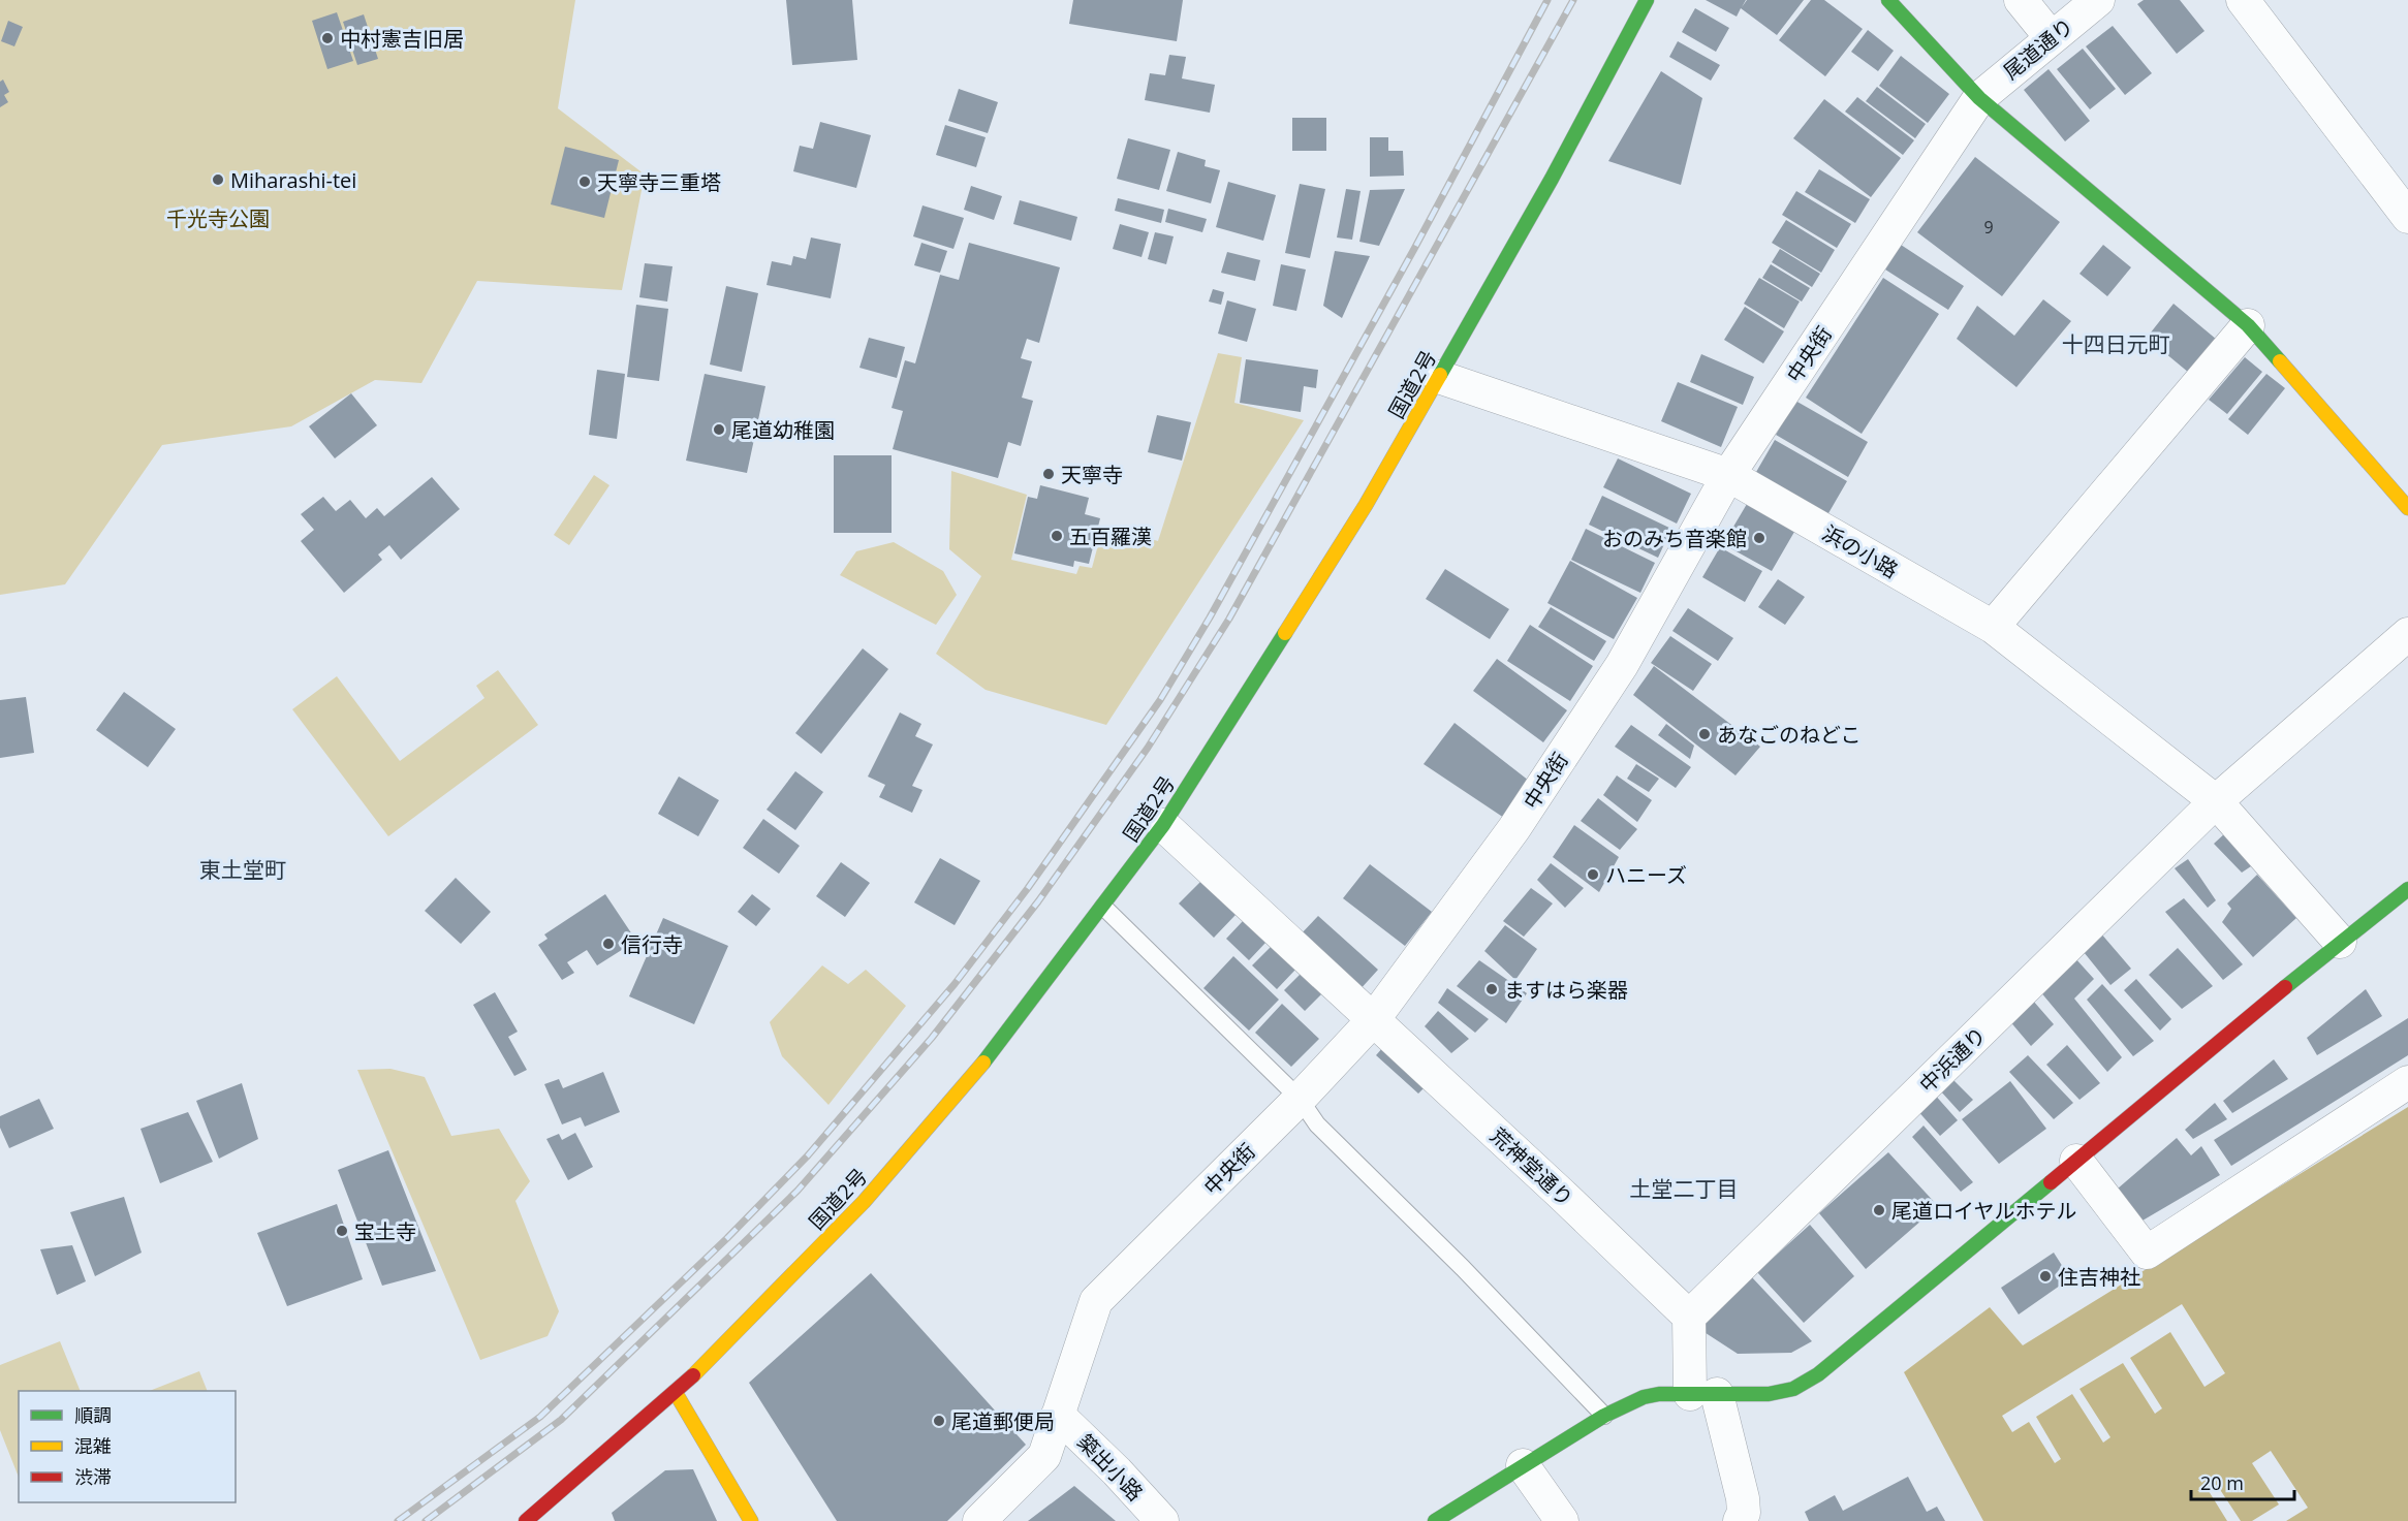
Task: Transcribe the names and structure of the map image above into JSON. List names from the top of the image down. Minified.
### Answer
{"streets":{"main road":["国道2号"],"street":["尾道通り","中央街","浜の小路","中浜通り","荒神堂通り","築出小路"]},"crossings":[["尾道通り","中央街"],["中央街","浜の小路"],["中央街","荒神堂通り"],["中央街","築出小路"],["国道2号","浜の小路"],["国道2号","荒神堂通り"],["浜の小路","中浜通り"],["中浜通り","荒神堂通り"]],"districts":["十四日元町","東土堂町","土堂二丁目"],"parks":["千光寺公園"],"places":["中村憲吉旧居","Miharashi-tei","天寧寺三重塔","尾道幼稚園","天寧寺","五百羅漢","おのみち音楽館","あなごのねどこ","ハニーズ","信行寺","ますはら楽器","尾道ロイヤルホテル","宝土寺","住吉神社","尾道郵便局"],"house_numbers":["9"],"legend":["順調","混雑","渋滞"],"scale_bar":"20 m"}
